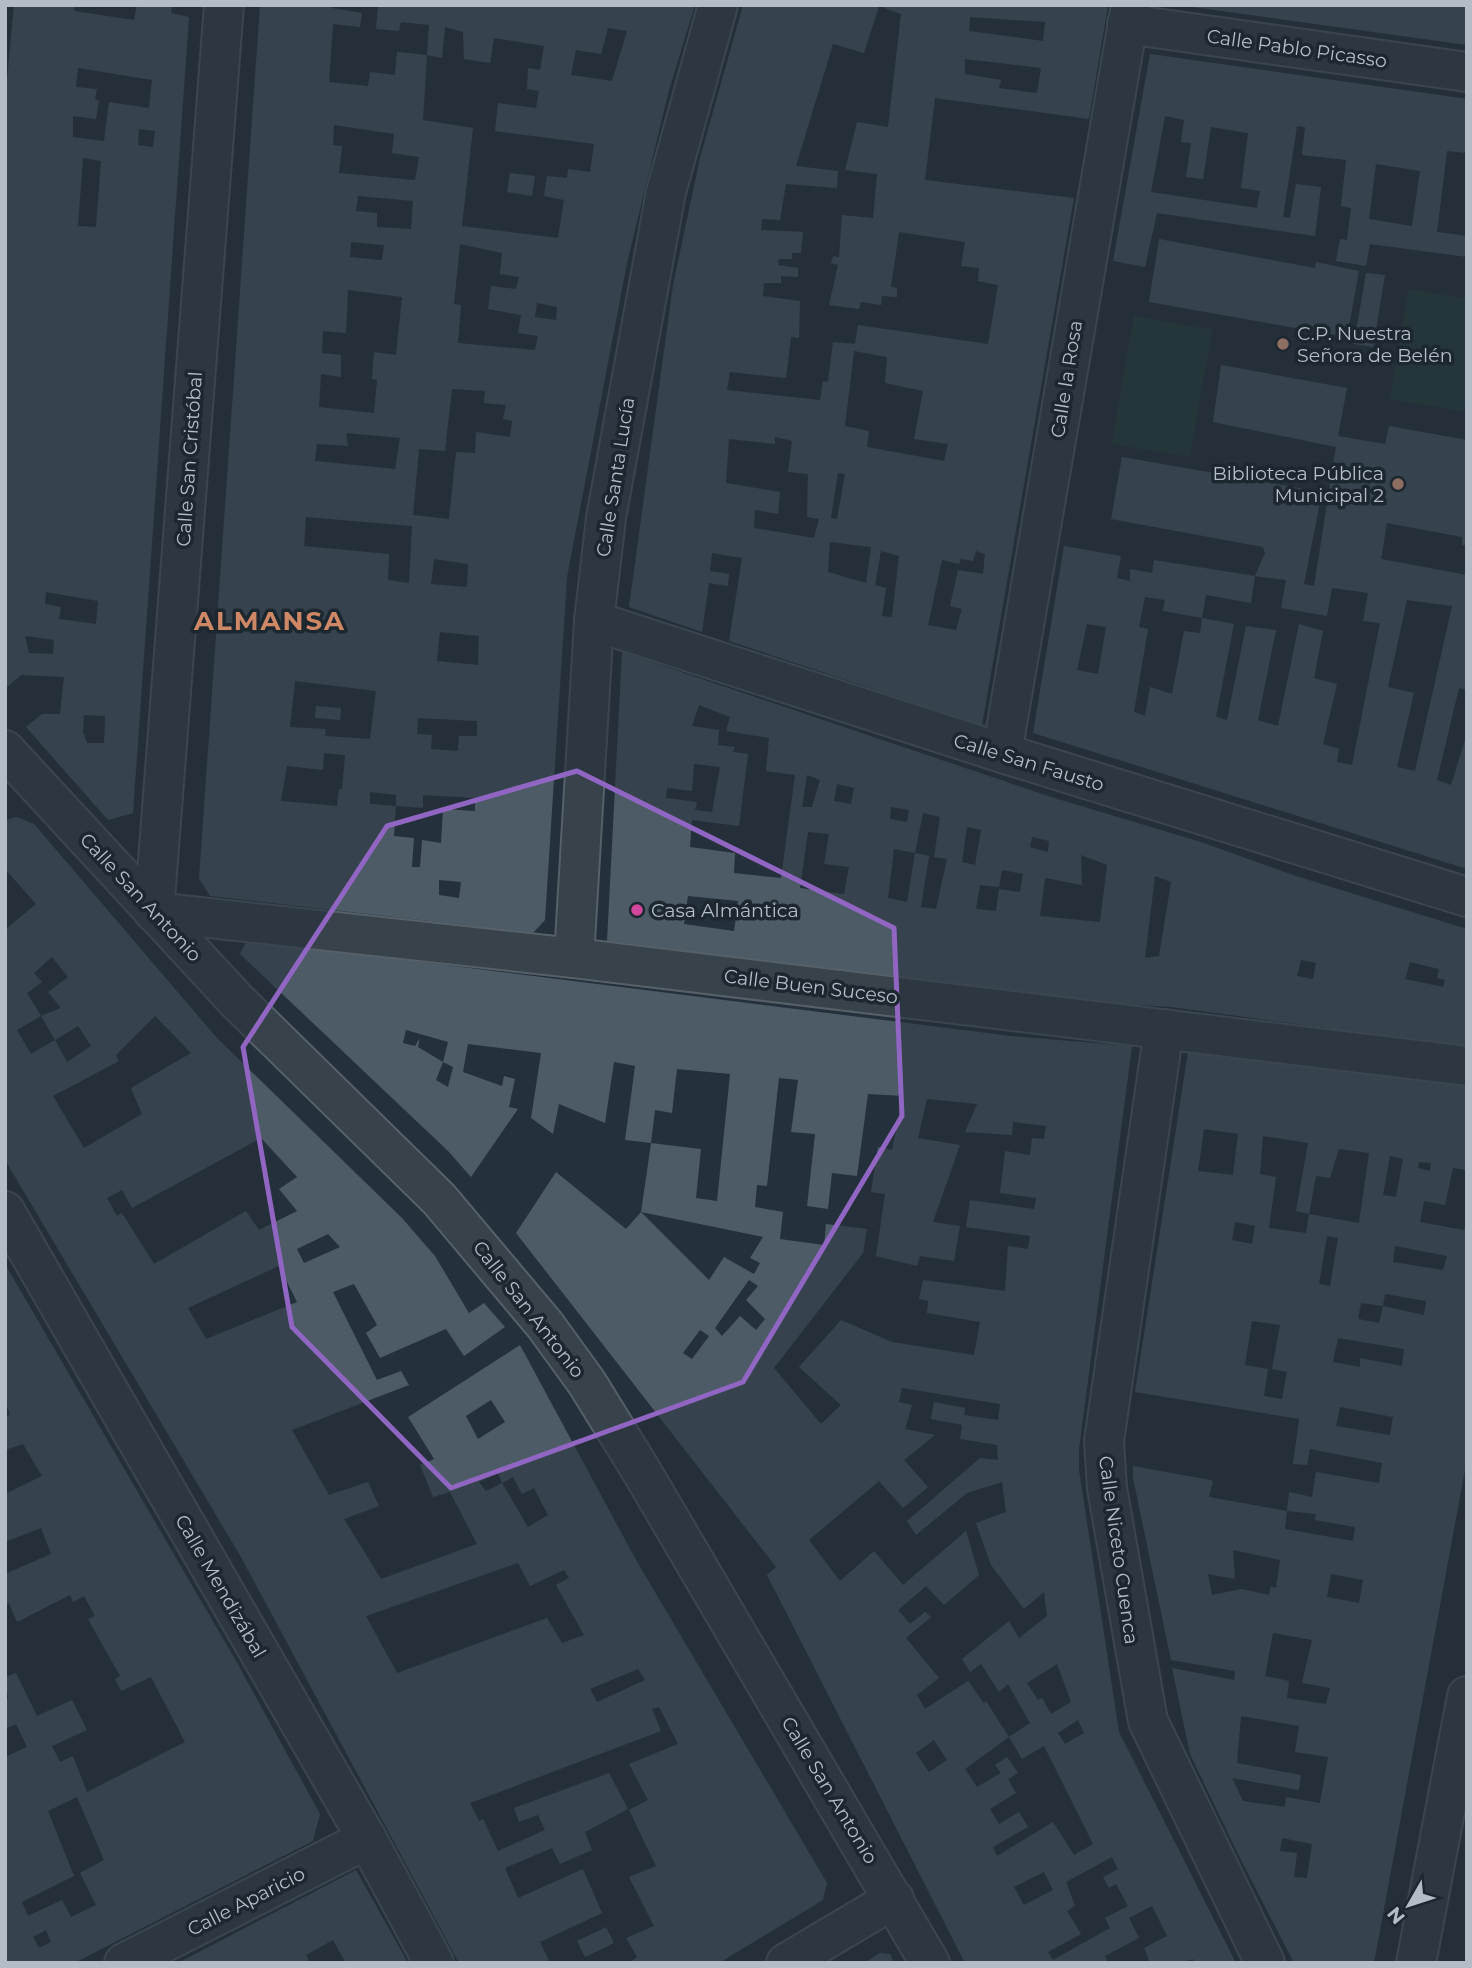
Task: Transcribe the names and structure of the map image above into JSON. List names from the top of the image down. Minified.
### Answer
{"streets":{"street":["Calle Pablo Picasso","Calle la Rosa","Calle San Cristóbal","Calle Santa Lucía","Calle San Fausto","Calle San Antonio","Calle Buen Suceso","Calle Niceto Cuenca","Calle Mendizábal","Calle Aparicio"]},"crossings":[["Calle Pablo Picasso","Calle la Rosa"],["Calle la Rosa","Calle San Fausto"],["Calle San Cristóbal","Calle San Antonio"],["Calle San Cristóbal","Calle Buen Suceso"],["Calle Santa Lucía","Calle San Fausto"],["Calle Santa Lucía","Calle Buen Suceso"],["Calle San Antonio","Calle Buen Suceso"],["Calle Buen Suceso","Calle Niceto Cuenca"],["Calle Mendizábal","Calle Aparicio"]],"districts":["ALMANSA"],"places":["C.P. Nuestra Señora de Belén","Biblioteca Pública Municipal 2","Casa Almántica"],"north":"bottom left"}
